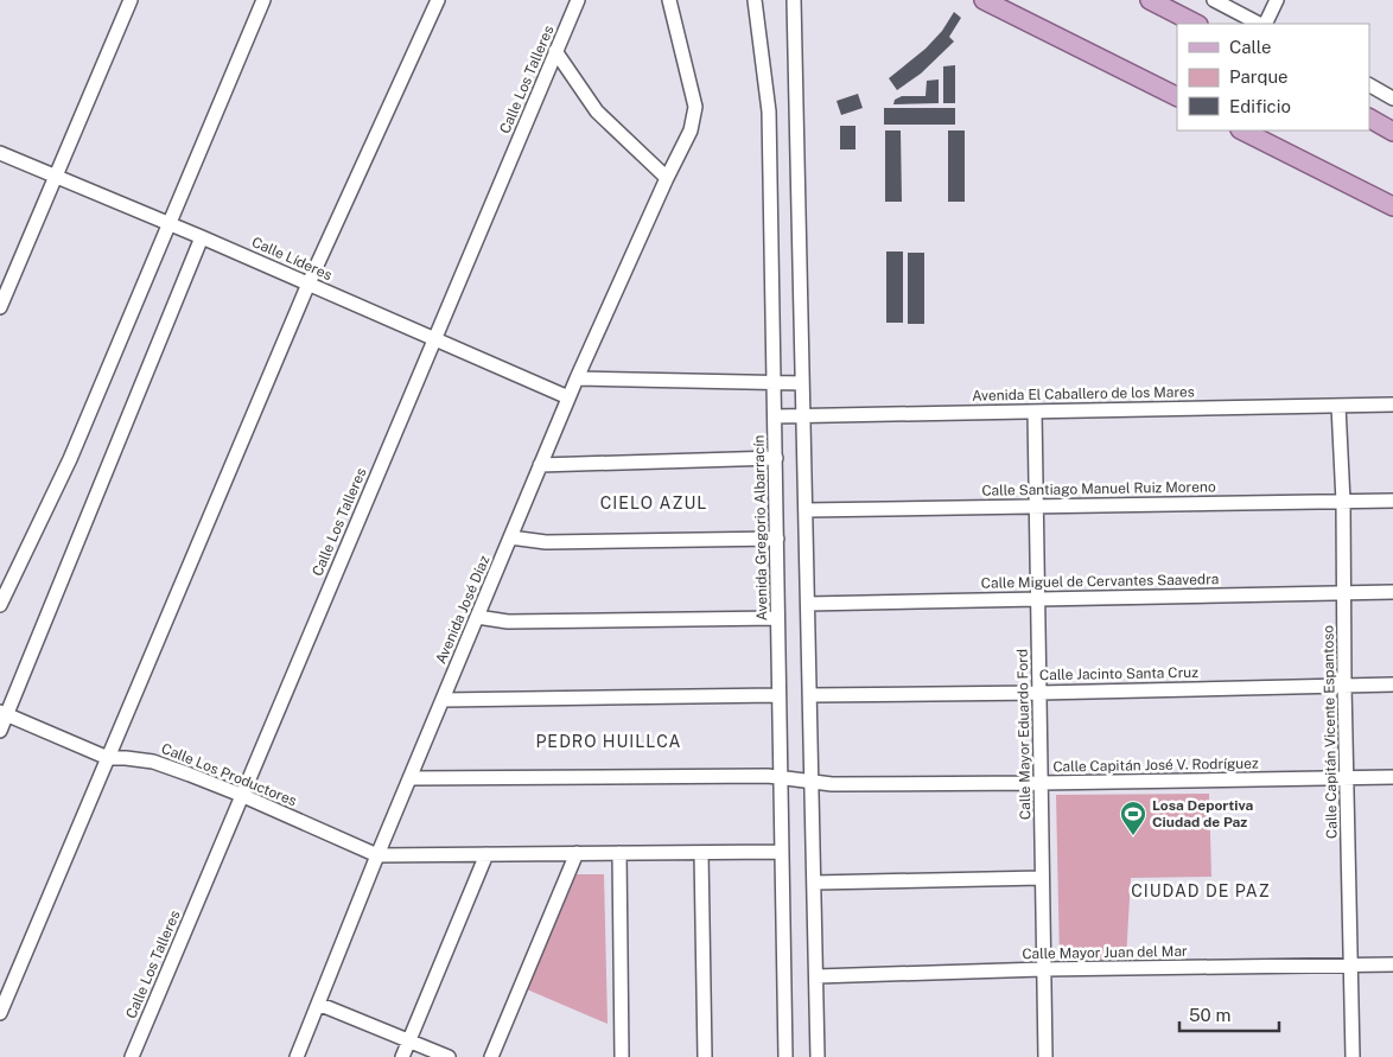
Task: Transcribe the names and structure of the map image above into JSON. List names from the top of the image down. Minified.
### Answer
{"streets":{"street":["Calle Los Talleres","Calle Líderes","Avenida El Caballero de los Mares","Calle Santiago Manuel Ruiz Moreno","Avenida Gregorio Albarracín","Calle Miguel de Cervantes Saavedra","Avenida José Díaz","Calle Jacinto Santa Cruz","Calle Capitán Vicente Espantoso","Calle Mayor Eduardo Ford","Calle Capitán José V. Rodríguez","Calle Los Productores","Calle Mayor Juan del Mar"]},"crossings":[["Calle Los Talleres","Calle Líderes"],["Calle Los Talleres","Calle Los Productores"],["Calle Líderes","Avenida José Díaz"],["Avenida El Caballero de los Mares","Avenida Gregorio Albarracín"],["Avenida El Caballero de los Mares","Calle Capitán Vicente Espantoso"],["Avenida El Caballero de los Mares","Calle Mayor Eduardo Ford"],["Calle Santiago Manuel Ruiz Moreno","Calle Capitán Vicente Espantoso"],["Calle Santiago Manuel Ruiz Moreno","Calle Mayor Eduardo Ford"],["Avenida Gregorio Albarracín","Calle Capitán José V. Rodríguez"],["Calle Miguel de Cervantes Saavedra","Calle Capitán Vicente Espantoso"],["Calle Miguel de Cervantes Saavedra","Calle Mayor Eduardo Ford"],["Avenida José Díaz","Calle Capitán José V. Rodríguez"],["Avenida José Díaz","Calle Los Productores"],["Calle Jacinto Santa Cruz","Calle Capitán Vicente Espantoso"],["Calle Jacinto Santa Cruz","Calle Mayor Eduardo Ford"],["Calle Capitán Vicente Espantoso","Calle Capitán José V. Rodríguez"],["Calle Capitán Vicente Espantoso","Calle Mayor Juan del Mar"],["Calle Mayor Eduardo Ford","Calle Capitán José V. Rodríguez"],["Calle Mayor Eduardo Ford","Calle Mayor Juan del Mar"]],"districts":["CIELO AZUL","PEDRO HUILLCA","CIUDAD DE PAZ"],"places":{"sports":["Losa Deportiva Ciudad de Paz"]},"legend":["Calle","Parque","Edificio"],"scale_bar":"50 m"}
